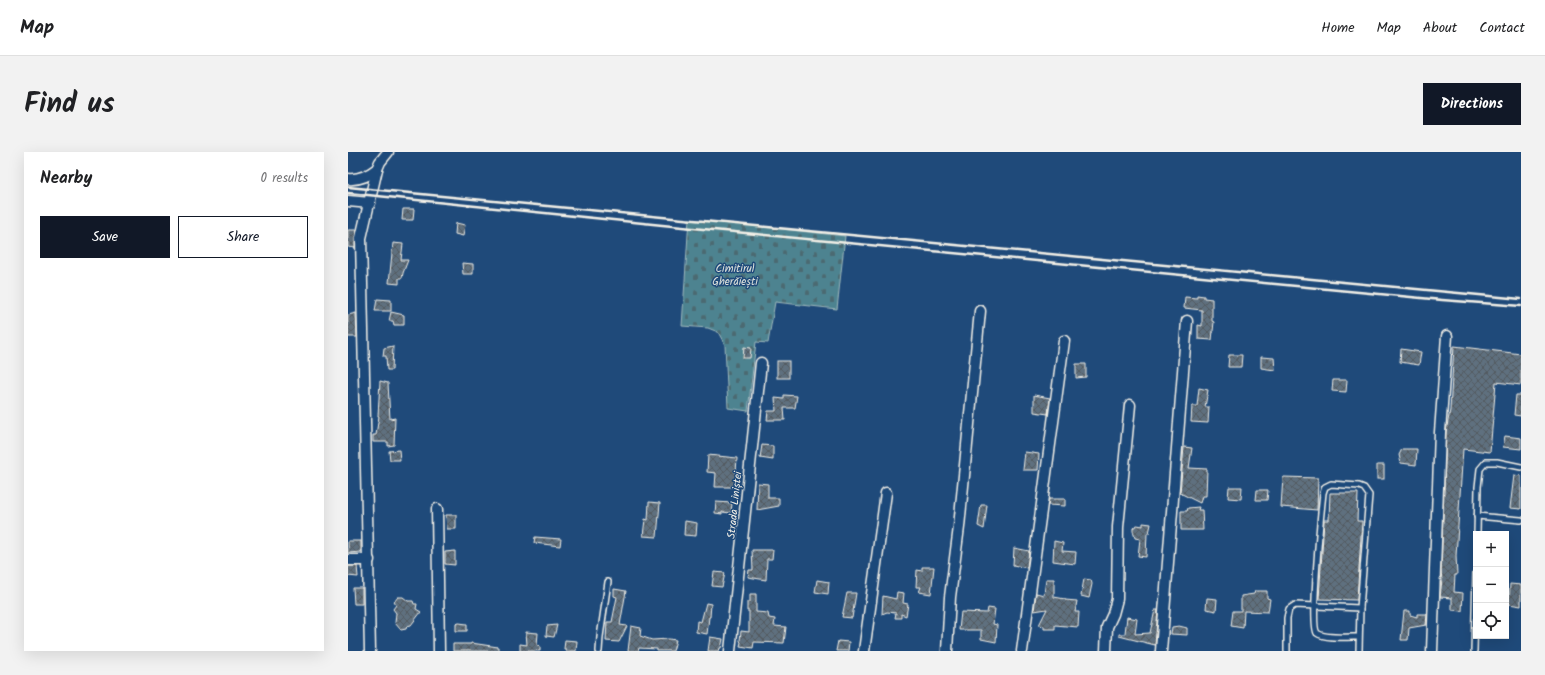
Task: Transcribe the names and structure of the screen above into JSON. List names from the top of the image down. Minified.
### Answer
{"streets":{"street":["Strada Liniștei"]},"parks":["Cimitirul Gherăiești"],"page":{"header":"Map","nav":["Home","Map","About","Contact"],"title":"Find us","buttons":["Directions",["Save","Share"]],"heading":["Nearby","0 results"],"map_buttons":["+","−"]}}
